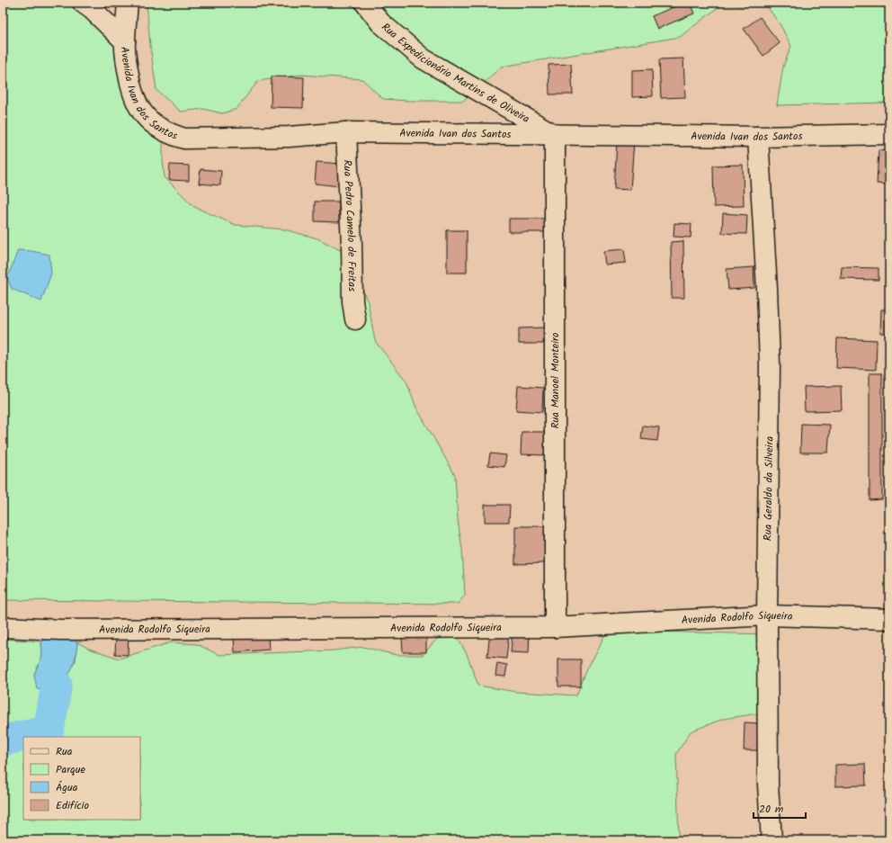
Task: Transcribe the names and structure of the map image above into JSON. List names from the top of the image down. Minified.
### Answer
{"streets":{"street":["Rua Expedicionário Martins de Oliveira","Avenida Ivan dos Santos","Rua Pedro Camelo de Freitas","Rua Manoel Monteiro","Rua Geraldo da Silveira","Avenida Rodolfo Siqueira"]},"crossings":[["Rua Expedicionário Martins de Oliveira","Avenida Ivan dos Santos"],["Rua Expedicionário Martins de Oliveira","Rua Manoel Monteiro"],["Avenida Ivan dos Santos","Rua Pedro Camelo de Freitas"],["Avenida Ivan dos Santos","Rua Manoel Monteiro"],["Avenida Ivan dos Santos","Rua Geraldo da Silveira"],["Rua Manoel Monteiro","Avenida Rodolfo Siqueira"],["Rua Geraldo da Silveira","Avenida Rodolfo Siqueira"]],"legend":["Rua","Parque","Água","Edifício"],"scale_bar":"20 m"}
